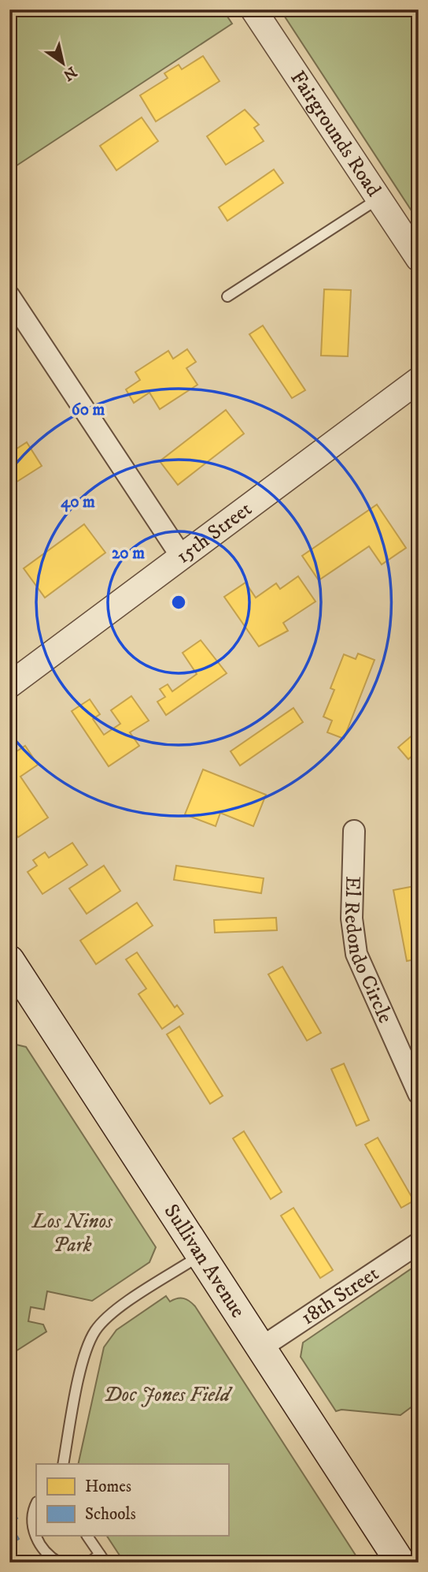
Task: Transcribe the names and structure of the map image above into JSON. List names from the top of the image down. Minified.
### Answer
{"streets":{"main road":["Sullivan Avenue"],"street":["Fairgrounds Road","15th Street","El Redondo Circle","18th Street"]},"crossings":[["Sullivan Avenue","18th Street"]],"parks":["Los Ninos Park","Doc Jones Field"],"legend":["Homes","Schools"],"north":"bottom right","rings":["60 m","40 m","20 m"]}
